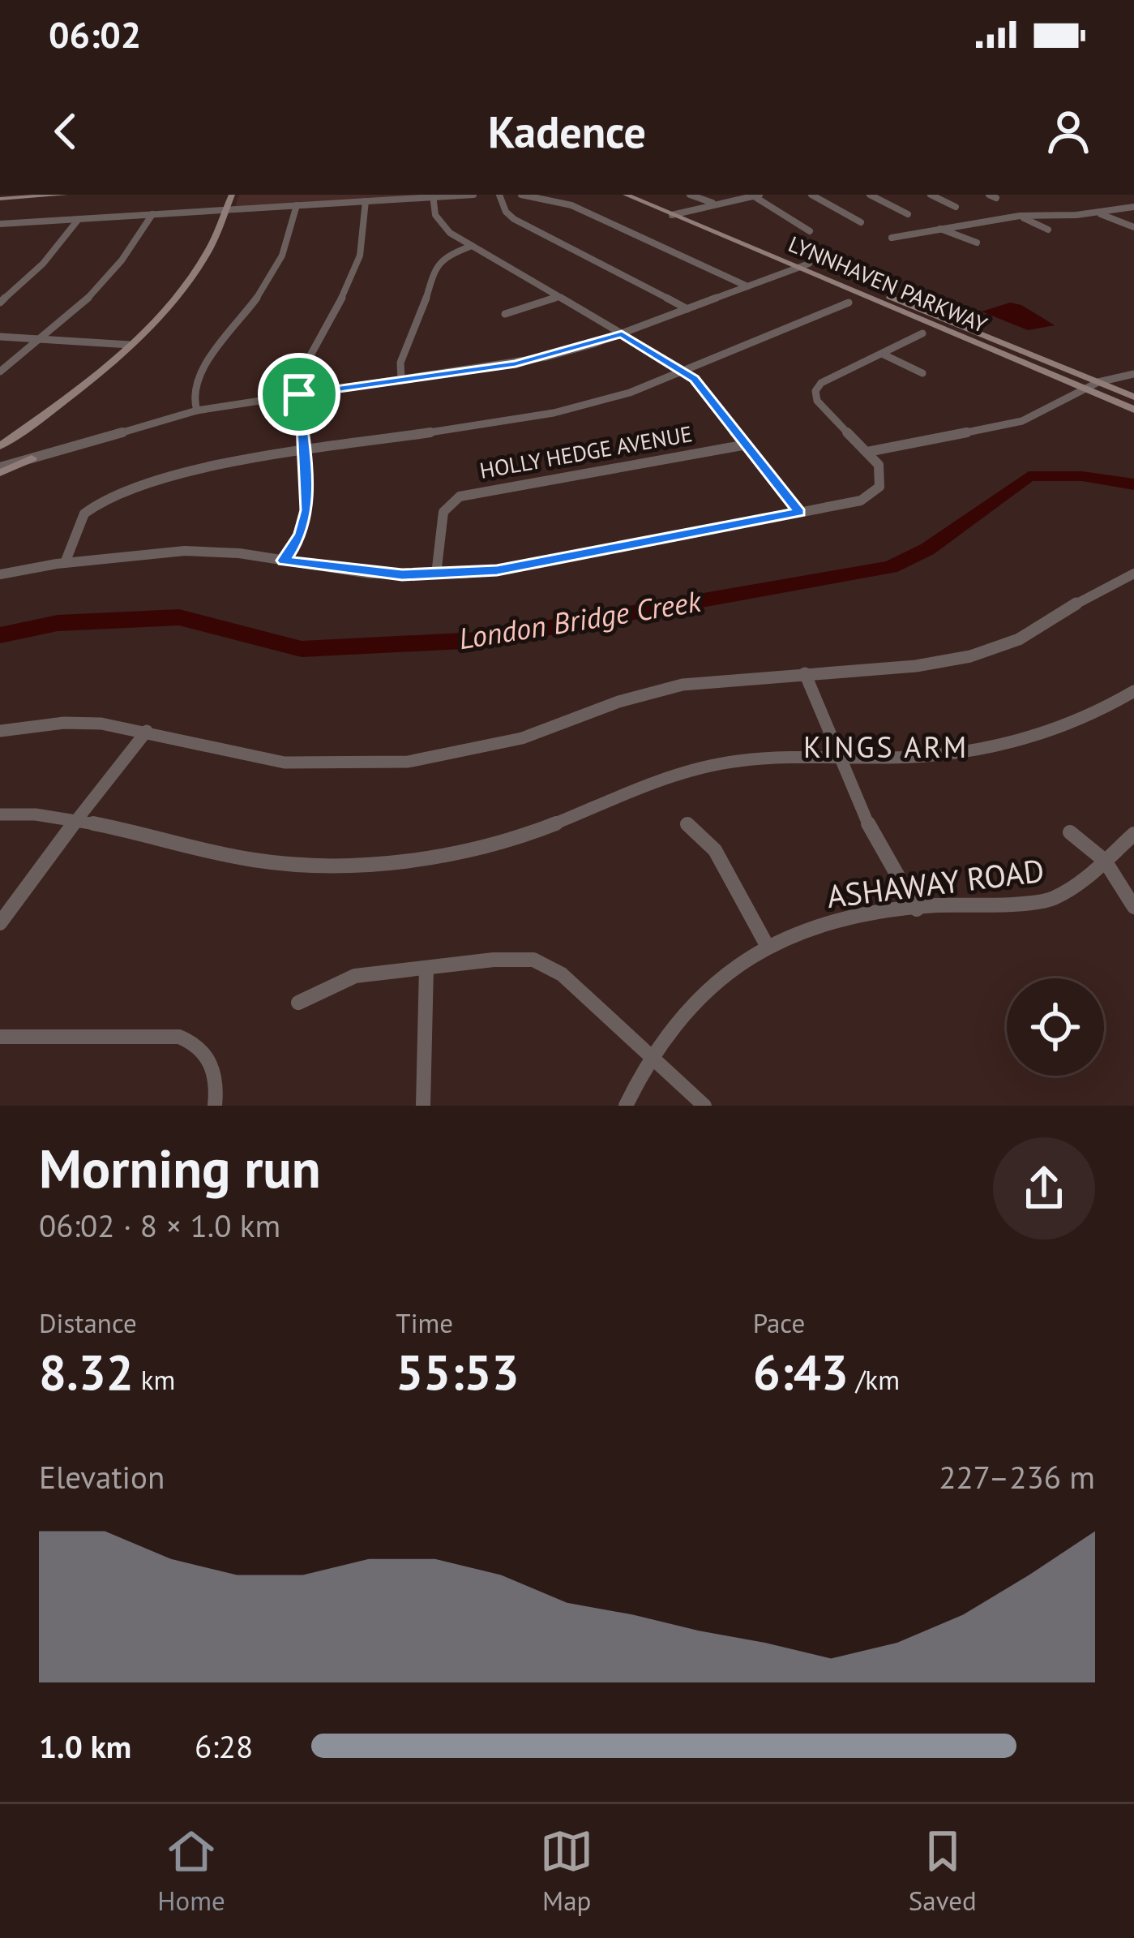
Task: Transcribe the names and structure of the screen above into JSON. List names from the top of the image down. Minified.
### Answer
{"streets":{"main road":["LYNNHAVEN PARKWAY"],"street":["HOLLY HEDGE AVENUE","ASHAWAY ROAD"]},"districts":["KINGS ARM"],"water":["London Bridge Creek"],"page":{"status":"06:02","header":"Kadence","heading":["Morning run","06:02 · 8 × 1.0 km"],"stats":[["Distance","8.32 km"],["Time","55:53"],["Pace","6:43 /km"]],"chart":["Elevation","227–236 m"],"list":[{"name":"1.0 km","note":"6:28"}],"tabs":["Home","Map","Saved"]}}
